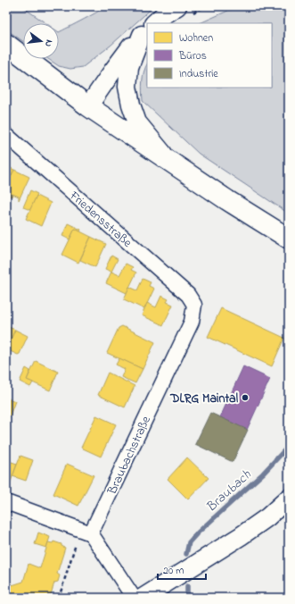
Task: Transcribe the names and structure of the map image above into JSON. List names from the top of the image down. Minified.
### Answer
{"streets":{"street":["Friedensstraße","Braubachstraße"]},"crossings":[["Friedensstraße","Braubachstraße"]],"water":["Braubach"],"places":["DLRG Maintal"],"legend":["Wohnen","Büros","Industrie"],"scale_bar":"20 m","north":"right"}
